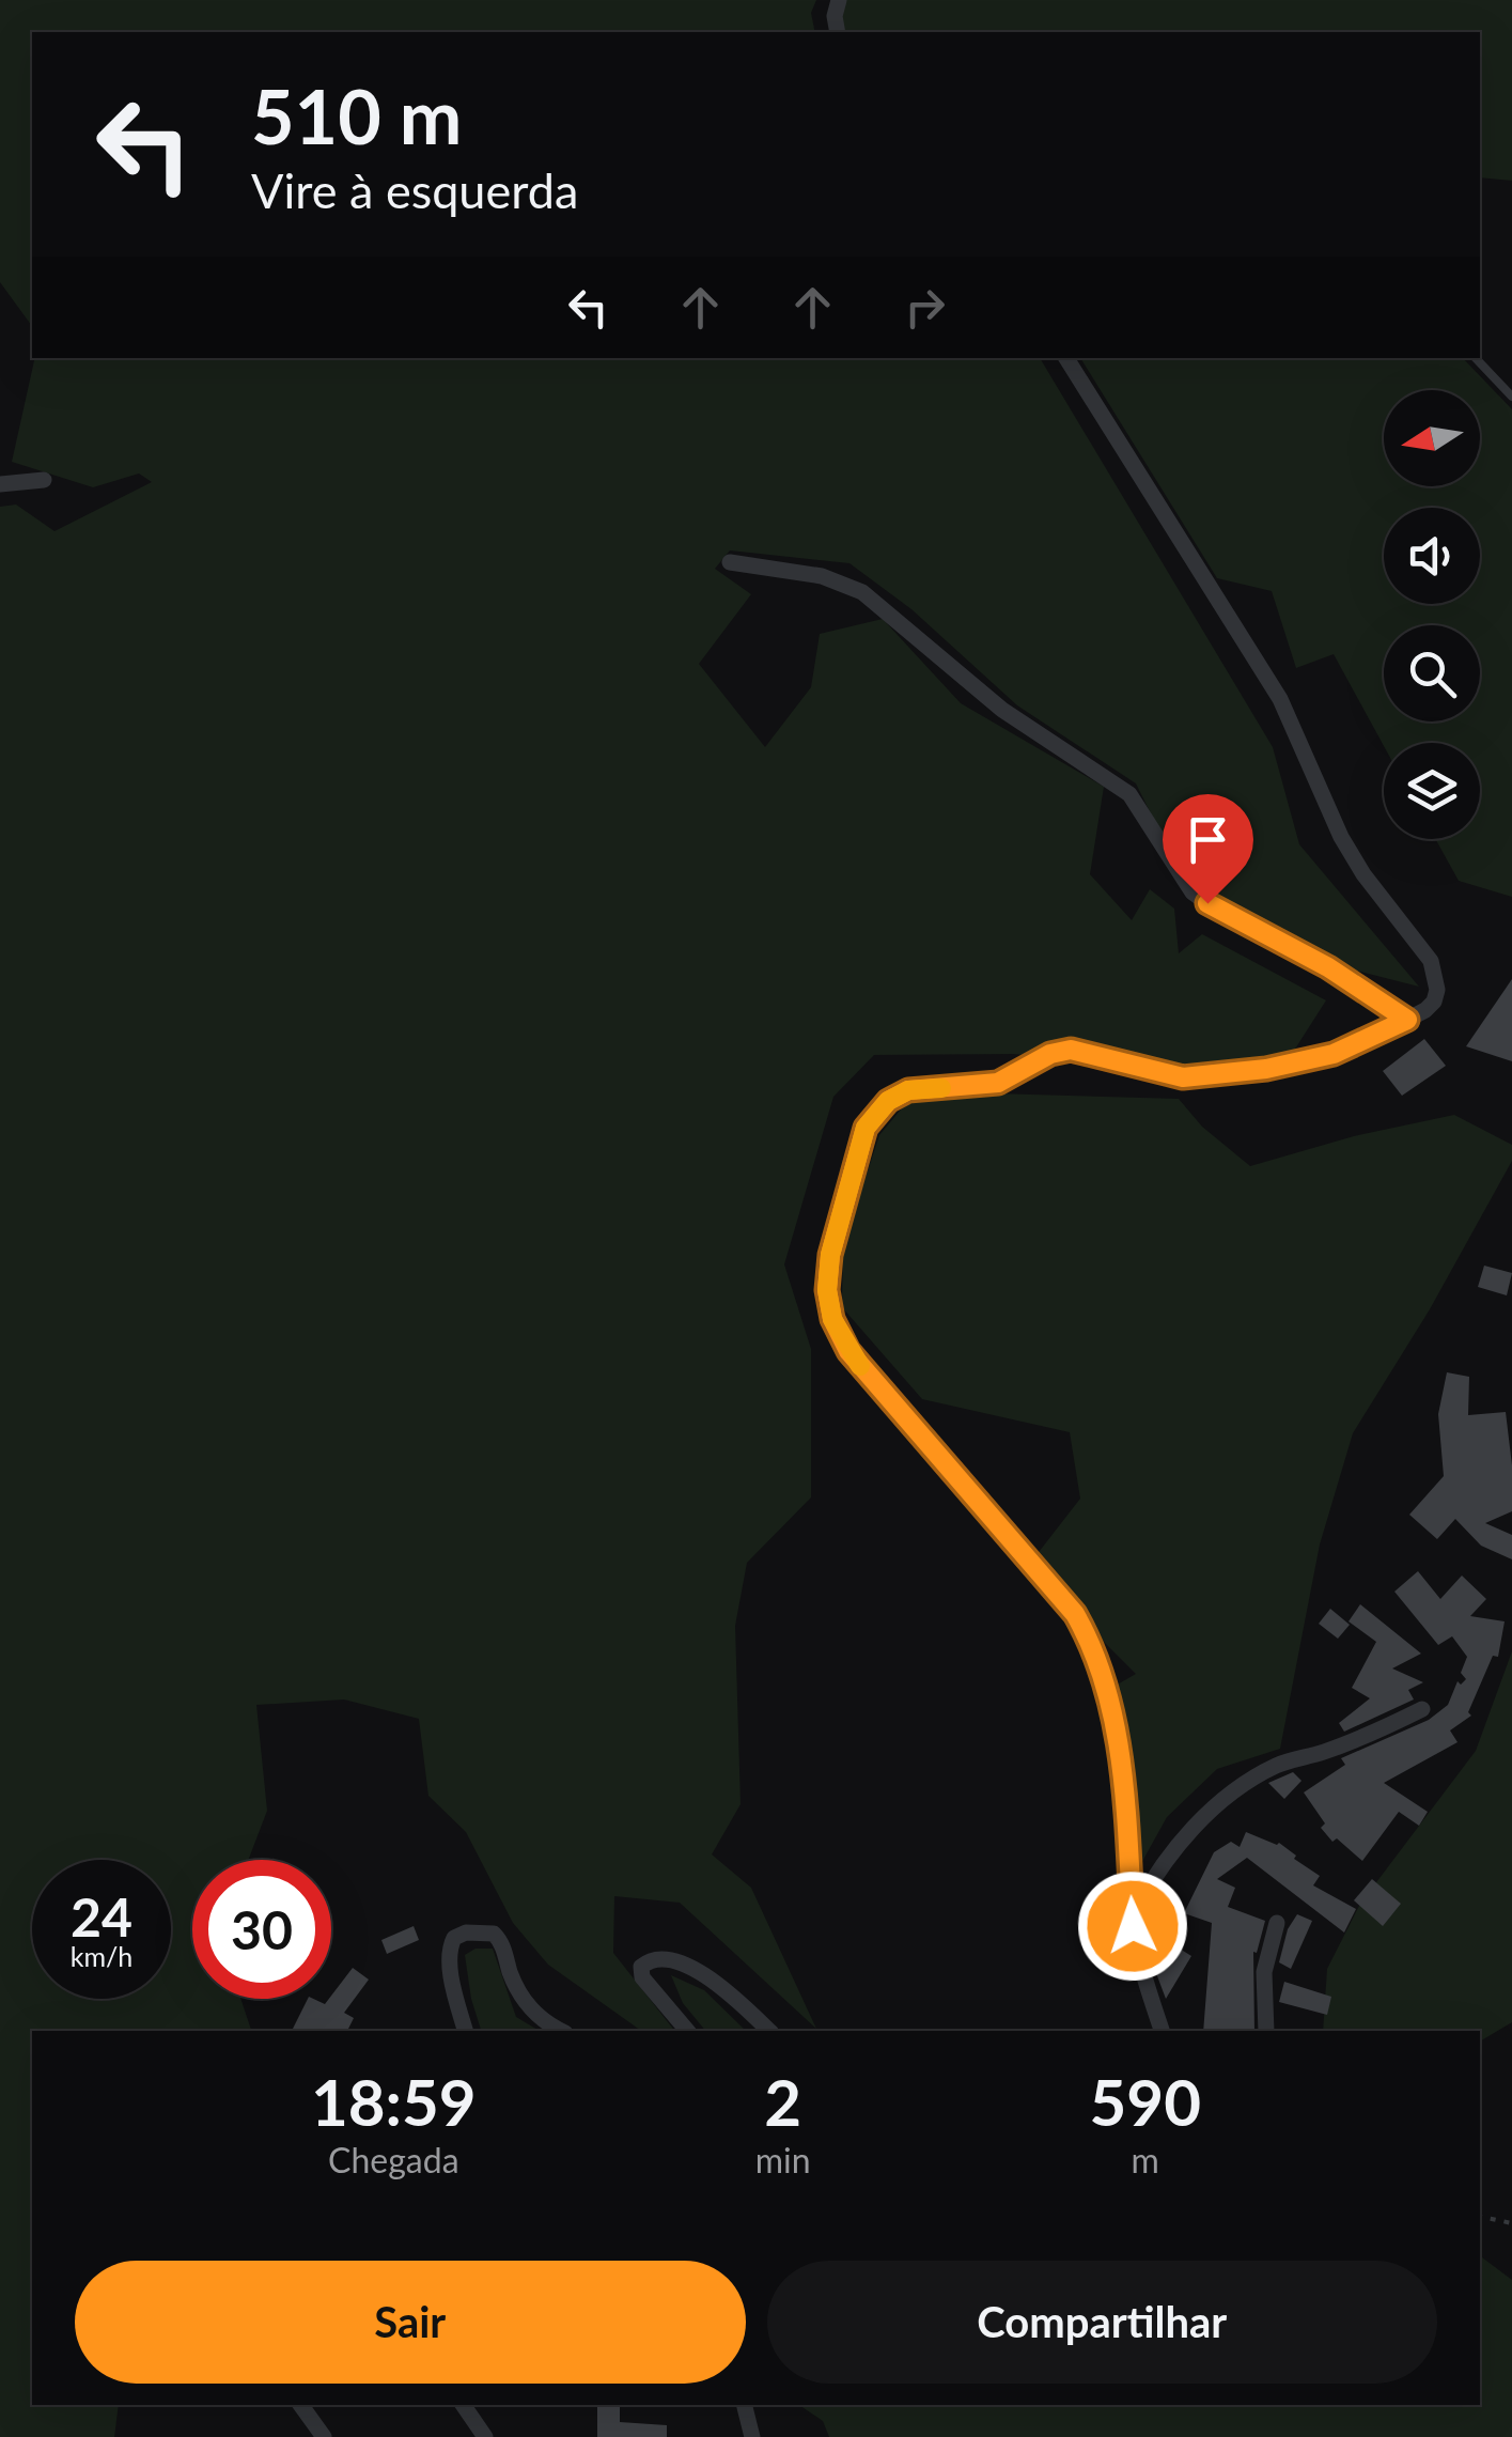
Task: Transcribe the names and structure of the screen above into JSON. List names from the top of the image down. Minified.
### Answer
{"north":"left","page":{"turn":["510 m","Vire à esquerda"],"speed":"24 km/h","limit":"30","eta":["18:59","Chegada","2","min","590","m"],"buttons":["Sair","Compartilhar"]}}
